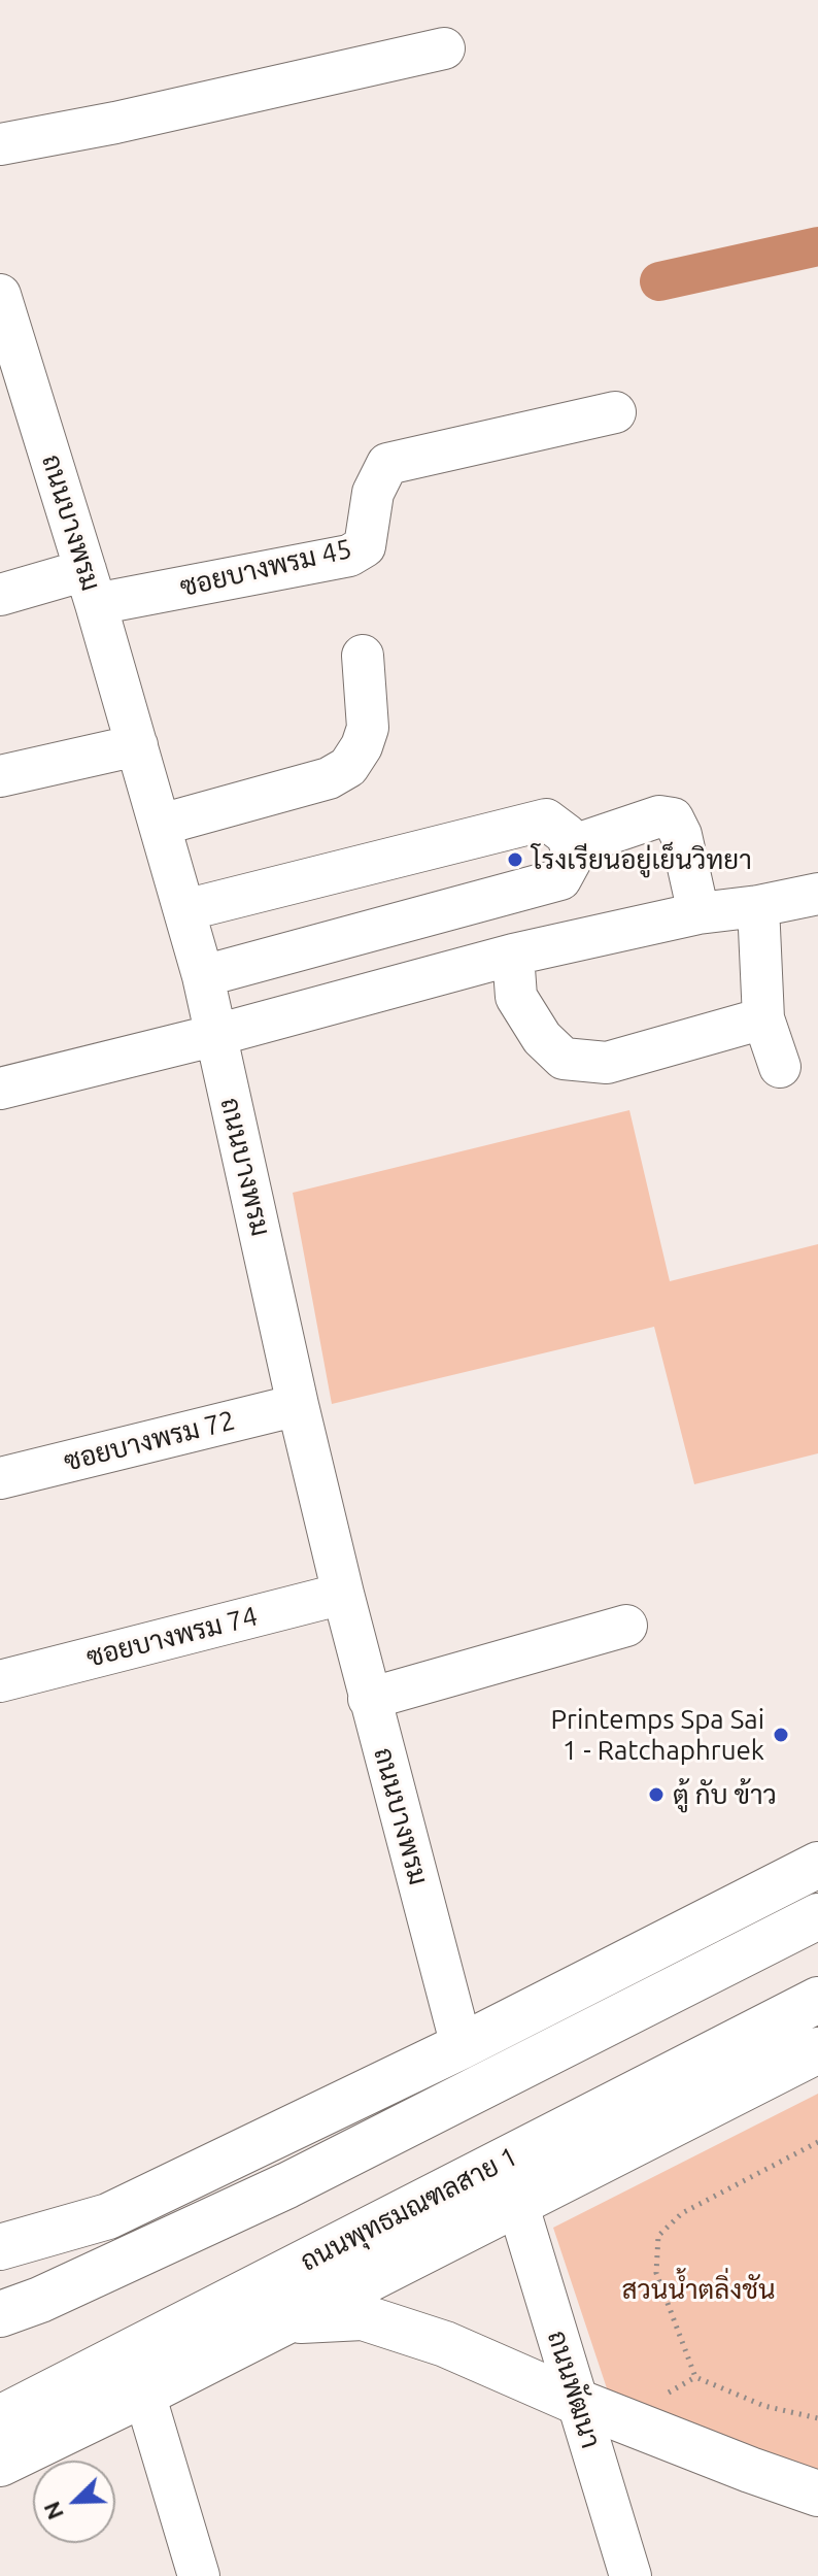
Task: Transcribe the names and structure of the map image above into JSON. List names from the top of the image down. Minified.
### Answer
{"streets":{"main road":["ถนนพุทธมณฑลสาย 1"],"street":["ถนนบางพรม","ซอยบางพรม 45","ซอยบางพรม 72","ซอยบางพรม 74","ถนนพัฒนา"]},"crossings":[["ถนนบางพรม","ซอยบางพรม 45"],["ถนนบางพรม","ซอยบางพรม 72"],["ถนนบางพรม","ซอยบางพรม 74"]],"parks":["สวนน้ำตลิ่งชัน"],"places":["โรงเรียนอยู่เย็นวิทยา","Printemps Spa Sai 1 - Ratchaphruek","ตู้ กับ ข้าว"],"north":"bottom left"}
